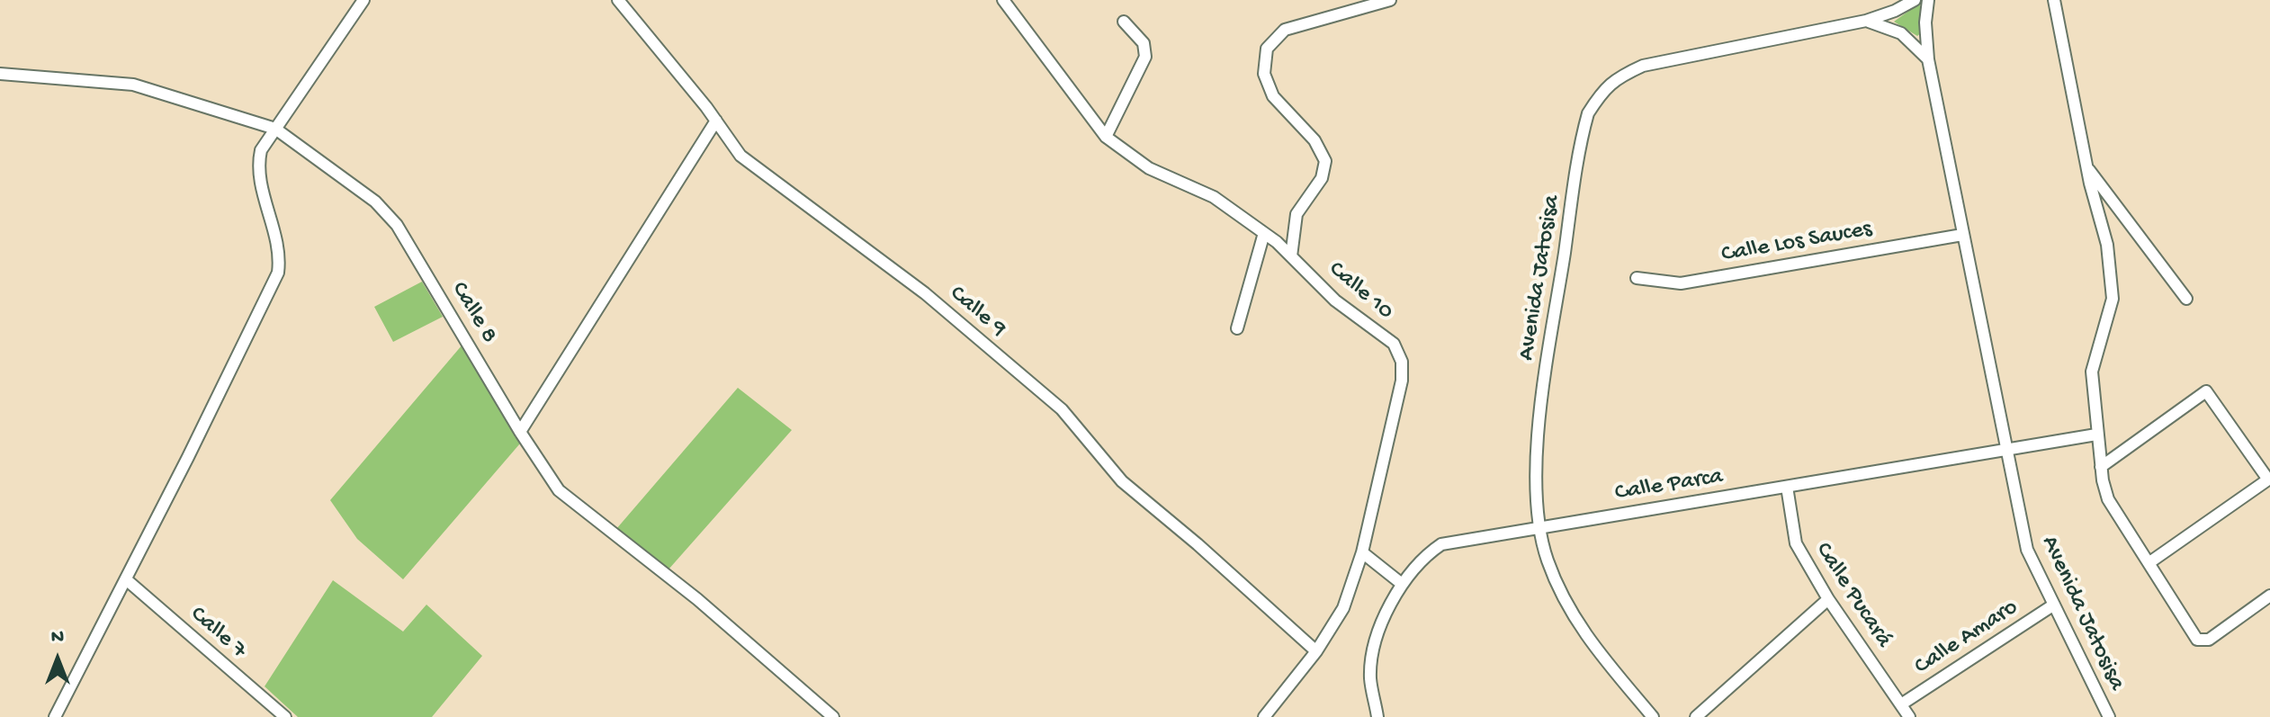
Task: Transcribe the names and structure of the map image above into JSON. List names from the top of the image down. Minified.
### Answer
{"streets":{"street":["Calle Los Sauces","Avenida Jatosisa","Calle 10","Calle 9","Calle 8","Calle Parca","Calle Pucará","Calle 7","Calle Amaro"]},"crossings":[["Calle Los Sauces","Avenida Jatosisa"],["Avenida Jatosisa","Calle Parca"],["Avenida Jatosisa","Calle Amaro"],["Calle 10","Calle 9"],["Calle Parca","Calle Pucará"],["Calle Pucará","Calle Amaro"]],"north":"top"}
